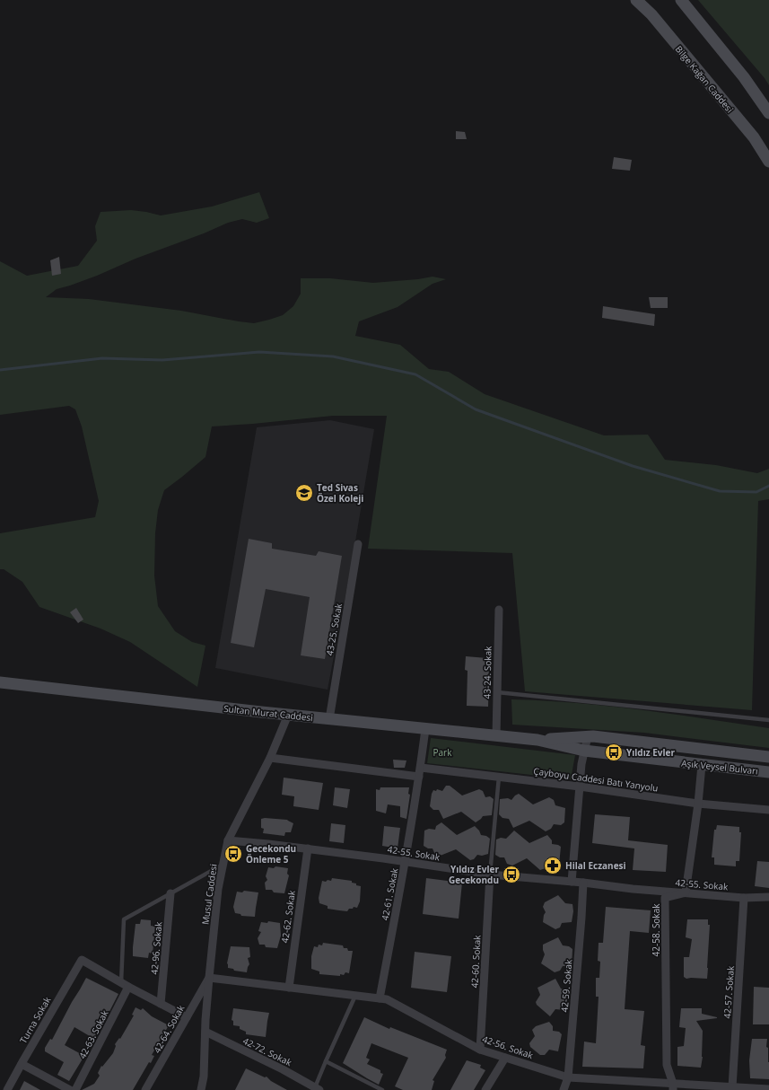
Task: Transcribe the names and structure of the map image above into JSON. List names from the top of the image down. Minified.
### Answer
{"streets":{"street":["Bilge Kağan Caddesi","43-25. Sokak","43-24. Sokak","Sultan Murat Caddesi","Aşık Veysel Bulvarı","Çayboyu Caddesi Batı Yanyolu","42-55. Sokak","Musul Caddesi","42-61. Sokak","42-62. Sokak","42-58. Sokak","42-96. Sokak","42-60. Sokak","42-59. Sokak","42-57. Sokak","Turna Sokak","42-64. Sokak","42-63. Sokak","42-56. Sokak","42-72. Sokak"]},"crossings":[["43-25. Sokak","Sultan Murat Caddesi"],["43-24. Sokak","Sultan Murat Caddesi"],["Sultan Murat Caddesi","Aşık Veysel Bulvarı"],["Sultan Murat Caddesi","Musul Caddesi"],["Sultan Murat Caddesi","42-61. Sokak"],["Çayboyu Caddesi Batı Yanyolu","42-61. Sokak"],["42-55. Sokak","Musul Caddesi"],["42-55. Sokak","42-61. Sokak"],["42-55. Sokak","42-62. Sokak"],["42-55. Sokak","42-58. Sokak"],["42-55. Sokak","42-60. Sokak"],["42-55. Sokak","42-59. Sokak"],["42-55. Sokak","42-57. Sokak"],["Musul Caddesi","42-64. Sokak"],["Musul Caddesi","42-56. Sokak"],["Musul Caddesi","42-72. Sokak"],["42-61. Sokak","42-56. Sokak"],["42-62. Sokak","42-56. Sokak"],["42-58. Sokak","42-56. Sokak"],["42-60. Sokak","42-56. Sokak"],["42-59. Sokak","42-56. Sokak"],["42-57. Sokak","42-56. Sokak"],["Turna Sokak","42-63. Sokak"],["42-64. Sokak","42-56. Sokak"]],"parks":["Park"],"places":{"school or university":["Ted Sivas Özel Koleji"],"bus stop":["Yıldız Evler","Gecekondu Önleme 5","Yıldız Evler Gecekondu"],"pharmacy":["Hilal Eczanesi"]}}
